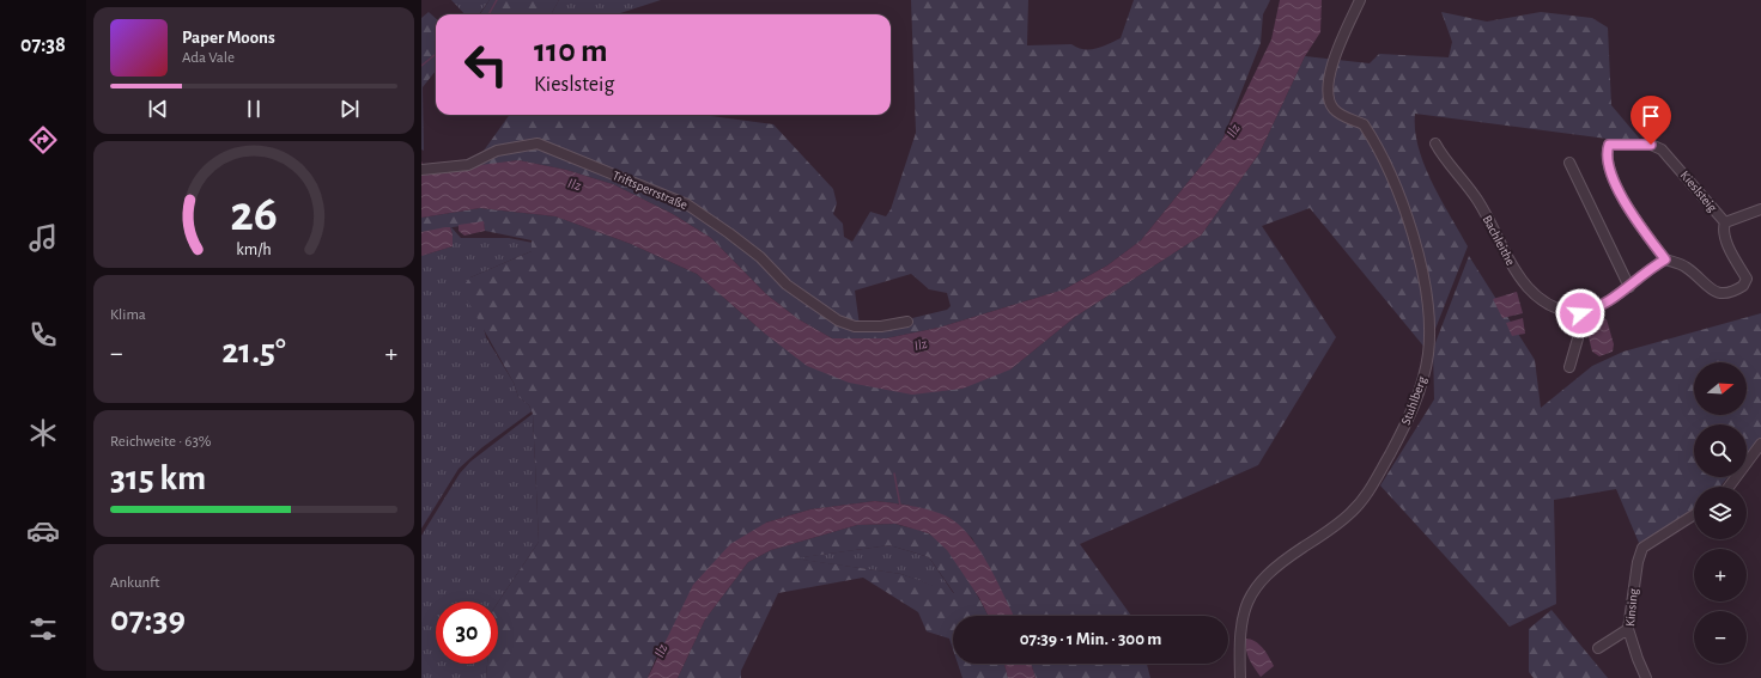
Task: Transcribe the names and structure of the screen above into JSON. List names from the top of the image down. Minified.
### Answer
{"streets":{"street":["Triftsperrstraße","Kieslsteig","Bachleithe","Stuhlberg","Kinsing"]},"crossings":[["Kieslsteig","Bachleithe"]],"water":["Ilz"],"north":"right","page":{"tabs":"07:38","turn":["110 m","Kieslsteig"],"song":["Paper Moons","Ada Vale"],"tile":["Klima",["Reichweite · 63%","315 km"],["Ankunft","07:39"]],"heat":["−","21.5°","+"],"map_buttons":["+","−"],"limit":"30","trip":"07:39 · 1 Min. · 300 m","gauge":["26","km/h"]}}
